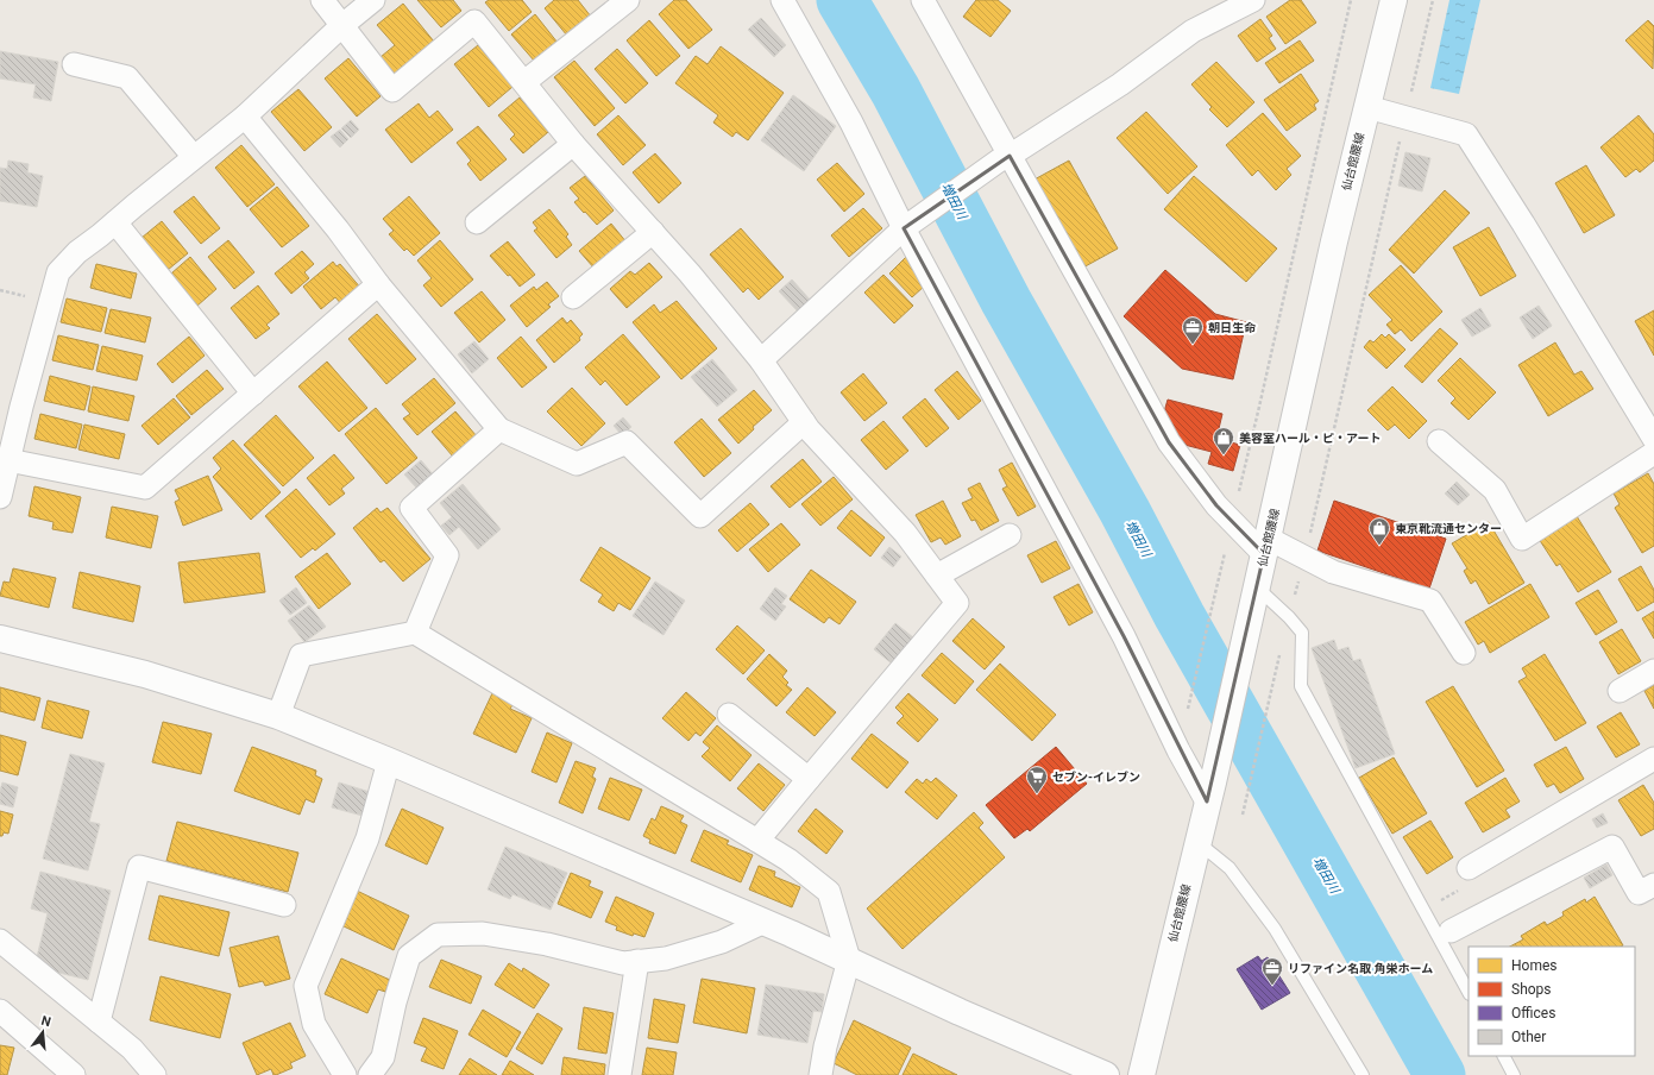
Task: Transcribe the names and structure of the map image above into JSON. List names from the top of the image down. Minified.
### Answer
{"streets":{"street":["仙台館腰線"]},"water":["増田川"],"places":{"office":["朝日生命","リファイン名取 角栄ホーム"],"shop":["美容室ハール・ピ・アート","東京靴流通センター"],"supermarket":["セブン-イレブン"]},"legend":["Homes","Shops","Offices","Other"],"north":"top"}
